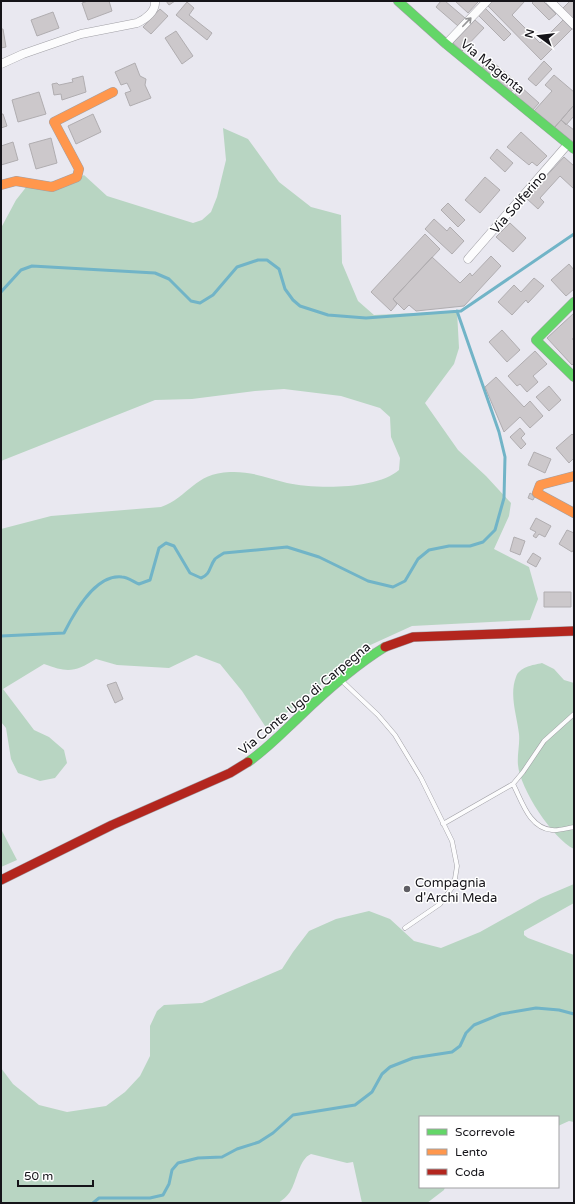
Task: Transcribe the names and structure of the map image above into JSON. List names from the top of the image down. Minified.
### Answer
{"streets":{"street":["Via Magenta","Via Solferino","Via Conte Ugo di Carpegna"]},"crossings":[["Via Magenta","Via Solferino"]],"places":["Compagnia d'Archi Meda"],"legend":["Scorrevole","Lento","Coda"],"scale_bar":"50 m","north":"left"}
